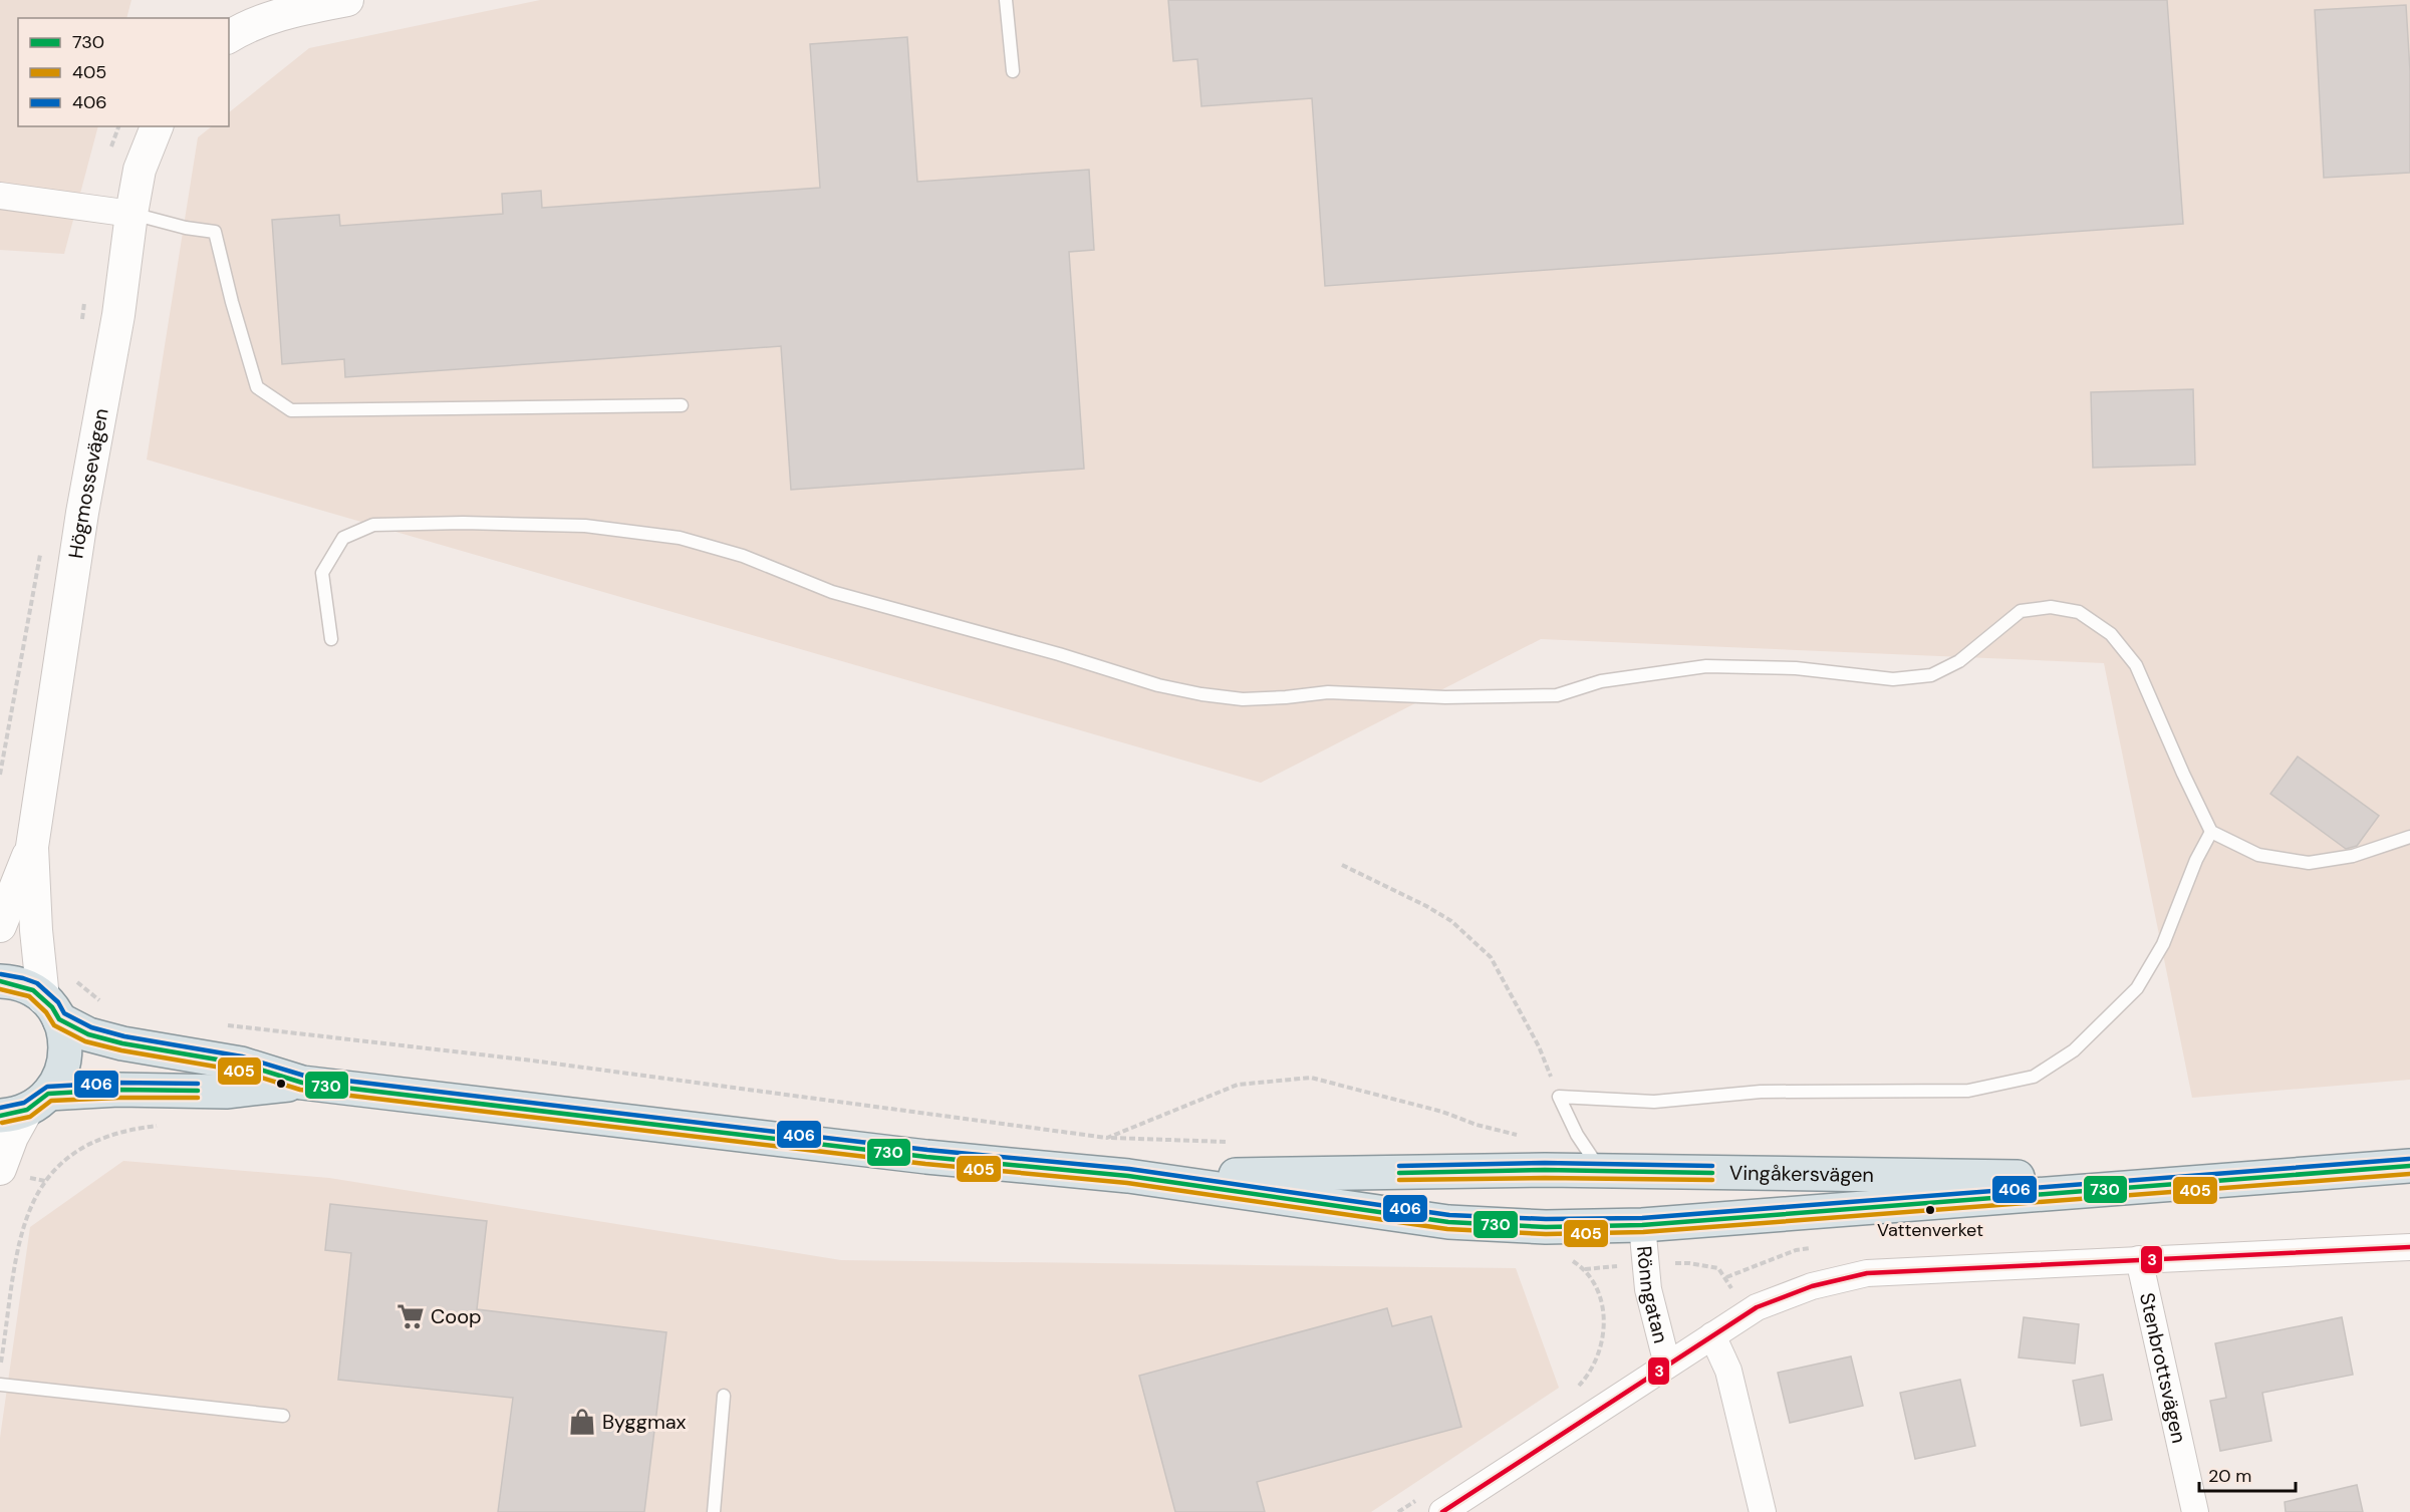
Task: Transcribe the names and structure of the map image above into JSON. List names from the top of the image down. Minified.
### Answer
{"streets":{"main road":["Vingåkersvägen"],"street":["Högmossevägen","Rönngatan","Stenbrottsvägen"]},"crossings":[["Högmossevägen","Vingåkersvägen"],["Vingåkersvägen","Rönngatan"]],"places":{"other":["Vattenverket"],"supermarket":["Coop"],"shop":["Byggmax"]},"lines":["transit line 406","transit line 730","transit line 405","transit line 3"],"legend":["730","405","406"],"scale_bar":"20 m"}
